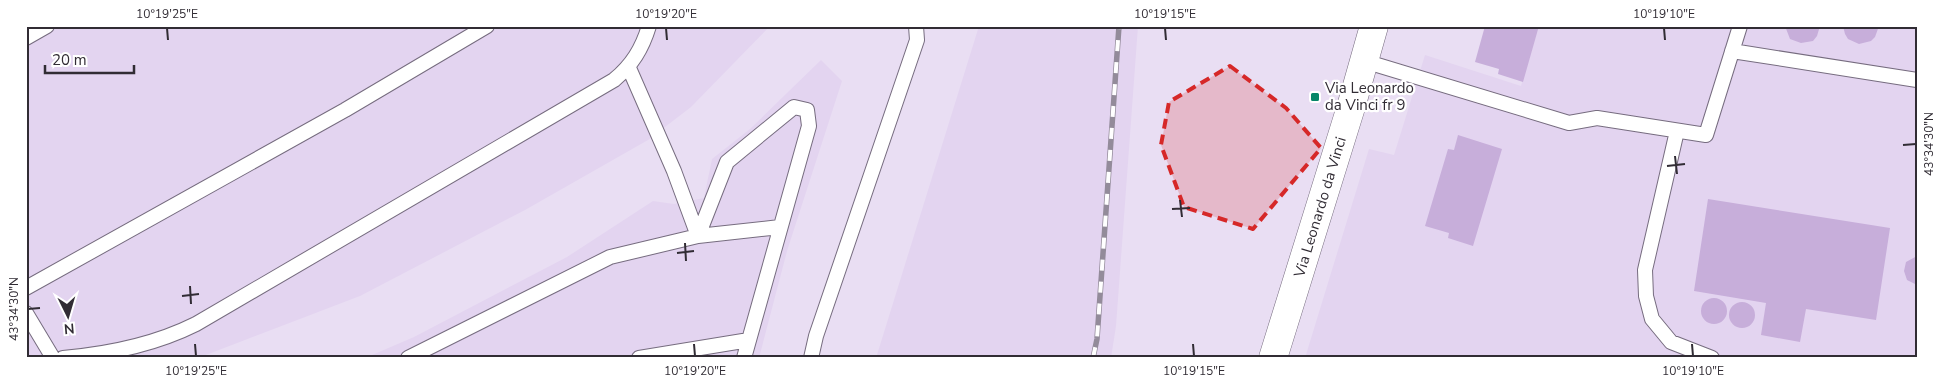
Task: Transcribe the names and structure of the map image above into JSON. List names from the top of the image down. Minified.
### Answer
{"streets":{"main road":["Via Leonardo da Vinci"]},"places":{"transit":["Via Leonardo da Vinci fr 9"]},"scale_bar":"20 m","north":"bottom","coordinates":["10°19'25\"E","10°19'20\"E","10°19'15\"E","10°19'10\"E","43°34'30\"N"]}
